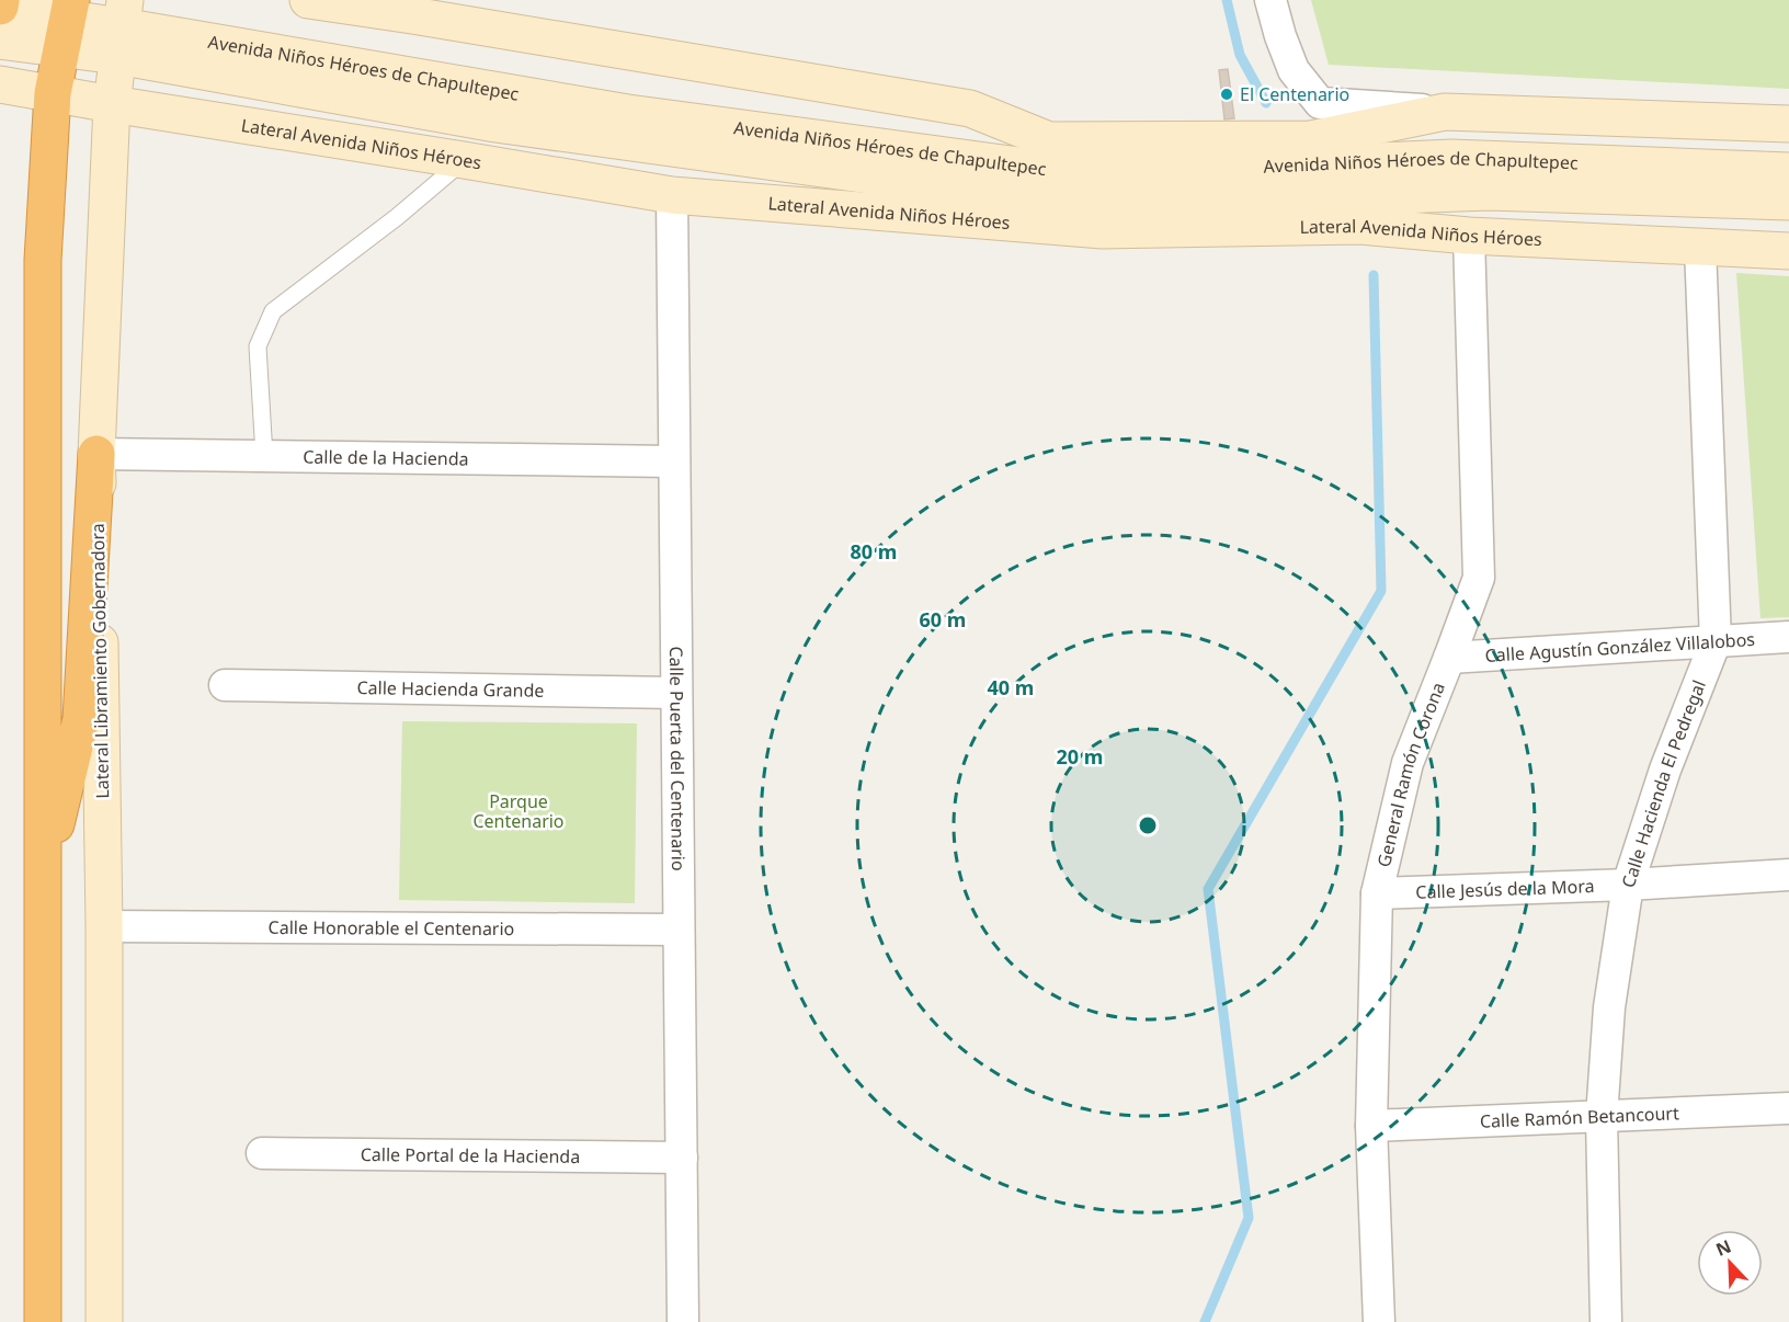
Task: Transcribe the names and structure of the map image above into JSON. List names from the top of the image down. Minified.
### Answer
{"streets":{"street":["Avenida Niños Héroes de Chapultepec","Lateral Avenida Niños Héroes","Calle de la Hacienda","Calle Agustín González Villalobos","Lateral Libramiento Gobernadora","Calle Hacienda Grande","Calle Puerta del Centenario","General Ramón Corona","Calle Hacienda El Pedregal","Calle Jesús de la Mora","Calle Honorable el Centenario","Calle Ramón Betancourt","Calle Portal de la Hacienda"]},"crossings":[["Avenida Niños Héroes de Chapultepec","Lateral Libramiento Gobernadora"],["Lateral Avenida Niños Héroes","Lateral Libramiento Gobernadora"],["Lateral Avenida Niños Héroes","Calle Puerta del Centenario"],["Lateral Avenida Niños Héroes","General Ramón Corona"],["Lateral Avenida Niños Héroes","Calle Hacienda El Pedregal"],["Calle de la Hacienda","Lateral Libramiento Gobernadora"],["Calle de la Hacienda","Calle Puerta del Centenario"],["Calle Agustín González Villalobos","General Ramón Corona"],["Calle Agustín González Villalobos","Calle Hacienda El Pedregal"],["Lateral Libramiento Gobernadora","Calle Honorable el Centenario"],["Calle Hacienda Grande","Calle Puerta del Centenario"],["Calle Puerta del Centenario","Calle Honorable el Centenario"],["Calle Puerta del Centenario","Calle Portal de la Hacienda"],["General Ramón Corona","Calle Jesús de la Mora"],["General Ramón Corona","Calle Ramón Betancourt"],["Calle Hacienda El Pedregal","Calle Jesús de la Mora"],["Calle Hacienda El Pedregal","Calle Ramón Betancourt"]],"parks":["Parque Centenario"],"places":["El Centenario"],"north":"top left","rings":["80 m","60 m","40 m","20 m"]}
